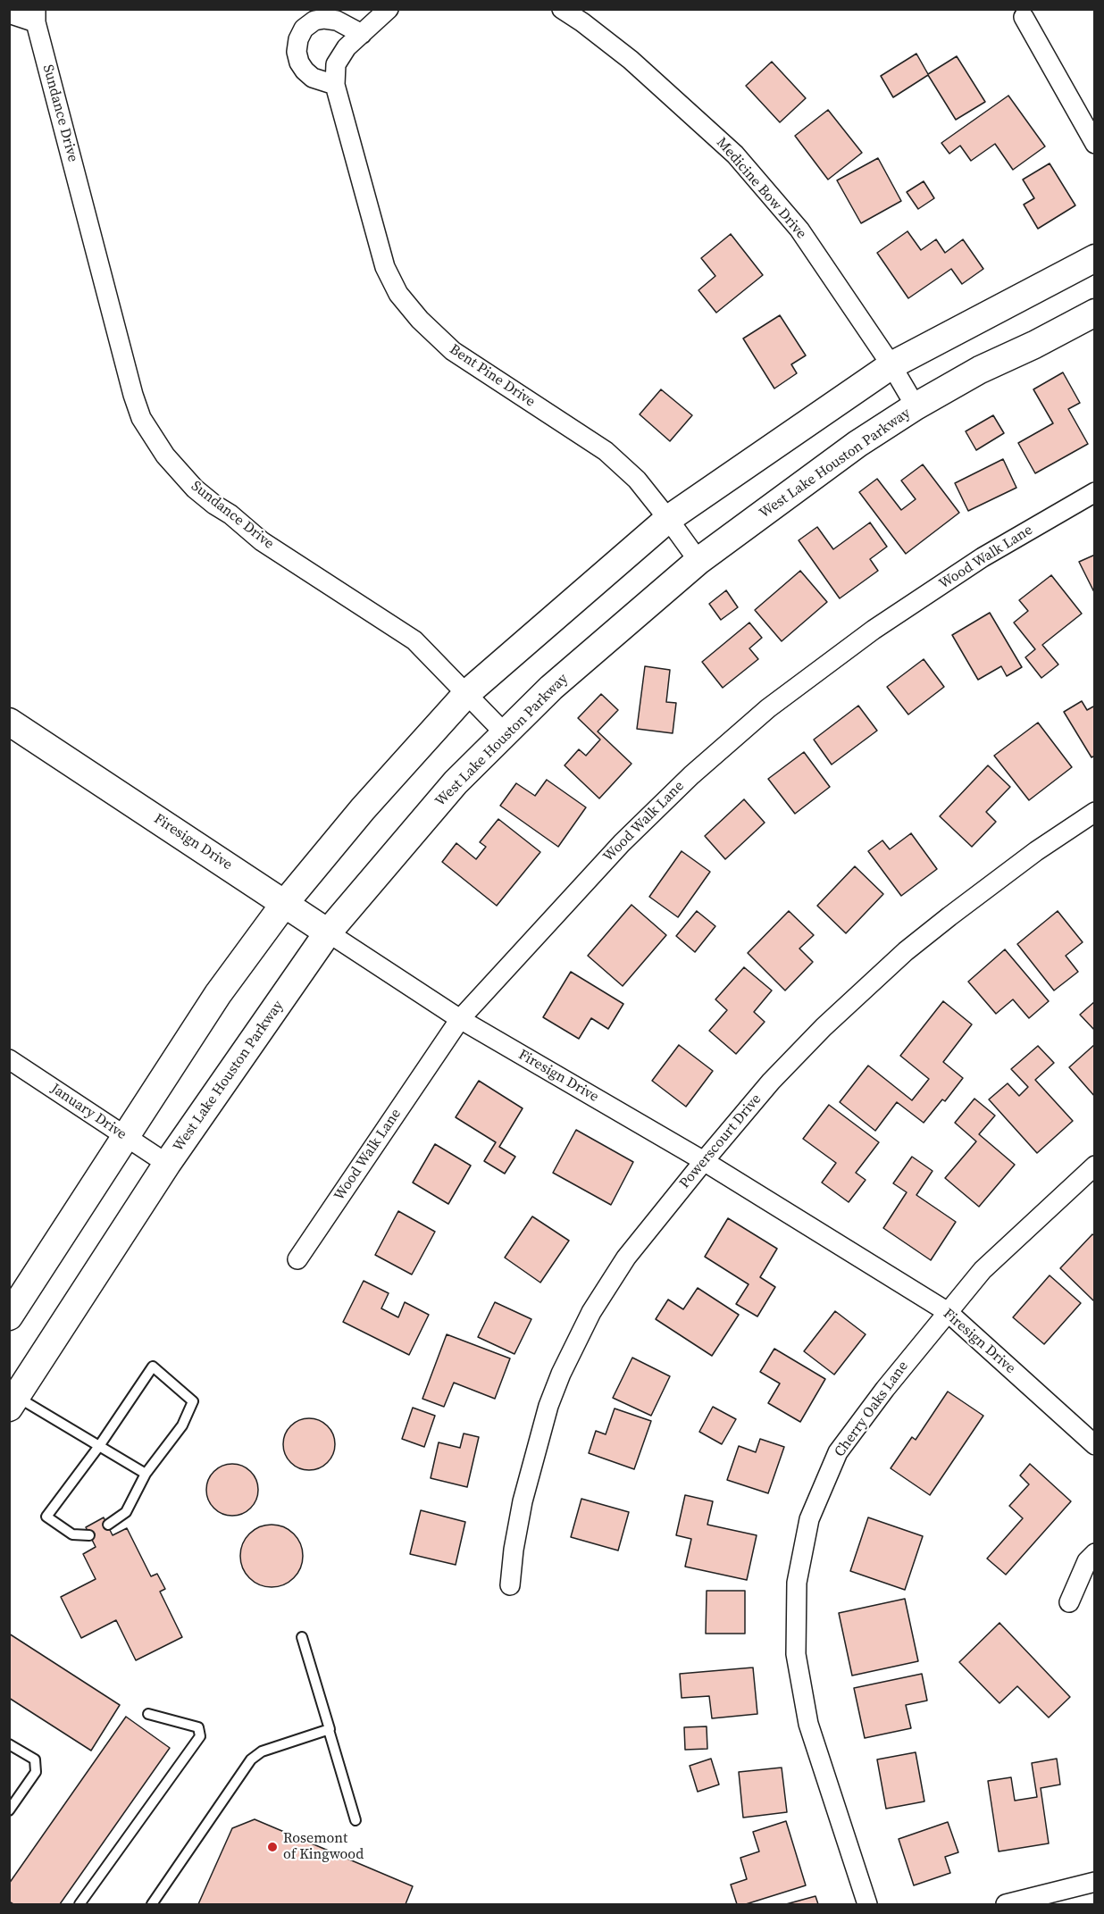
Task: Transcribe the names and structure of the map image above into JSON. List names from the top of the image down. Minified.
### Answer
{"streets":{"main road":["West Lake Houston Parkway","Firesign Drive"],"street":["Sundance Drive","Medicine Bow Drive","Bent Pine Drive","Wood Walk Lane","January Drive","Powerscourt Drive","Cherry Oaks Lane"]},"crossings":[["Sundance Drive","West Lake Houston Parkway"],["Medicine Bow Drive","West Lake Houston Parkway"],["Bent Pine Drive","West Lake Houston Parkway"],["West Lake Houston Parkway","Firesign Drive"],["West Lake Houston Parkway","January Drive"],["Wood Walk Lane","Firesign Drive"],["Firesign Drive","Powerscourt Drive"],["Firesign Drive","Cherry Oaks Lane"]],"places":["Rosemont of Kingwood"]}
